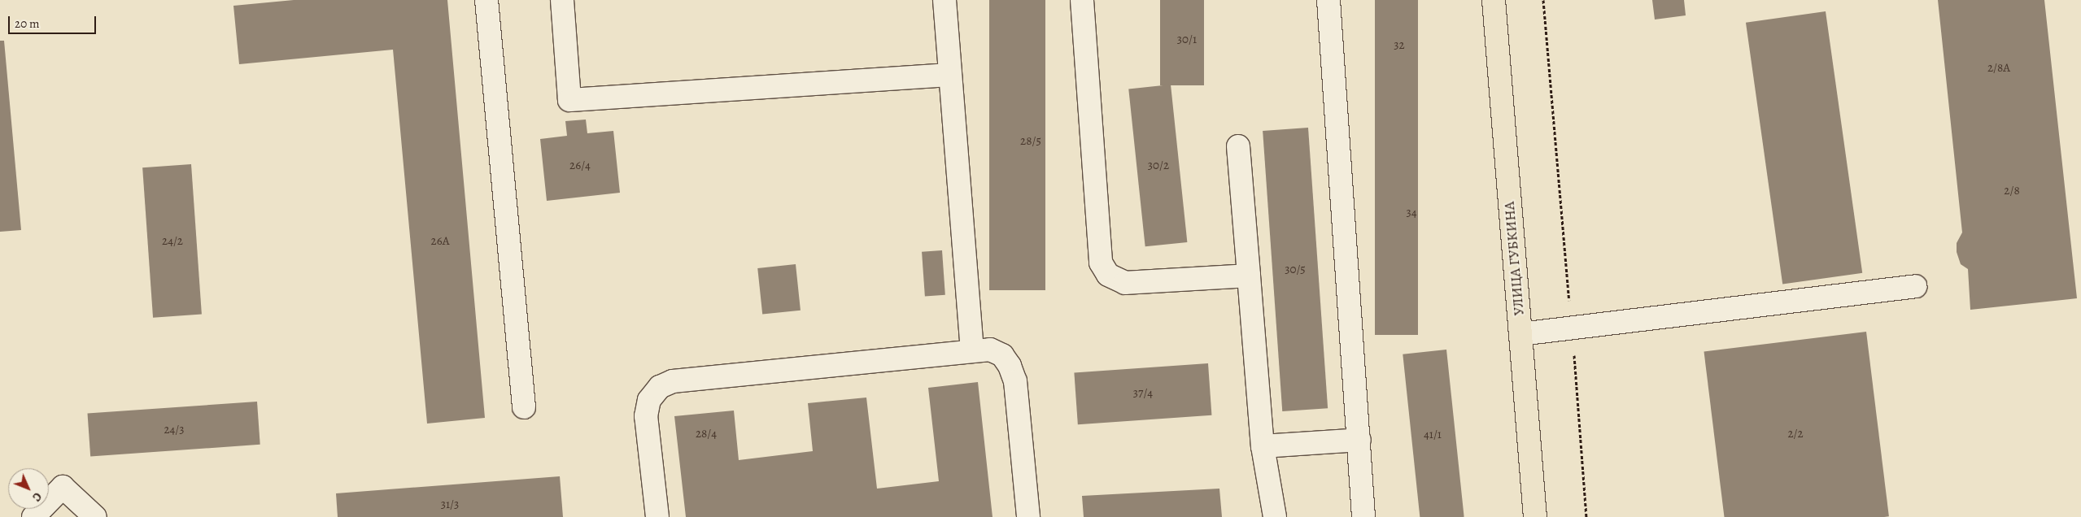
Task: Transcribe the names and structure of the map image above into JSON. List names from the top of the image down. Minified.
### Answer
{"streets":{"main road":["УЛИЦА ГУБКИНА"]},"house_numbers":["30/1","32","2/8А","28/5","26/4","30/2","2/8","34","24/2","26А","30/5","37/4","24/3","28/4","2/2","41/1","31/3"],"scale_bar":"20 m","north":"bottom right"}
